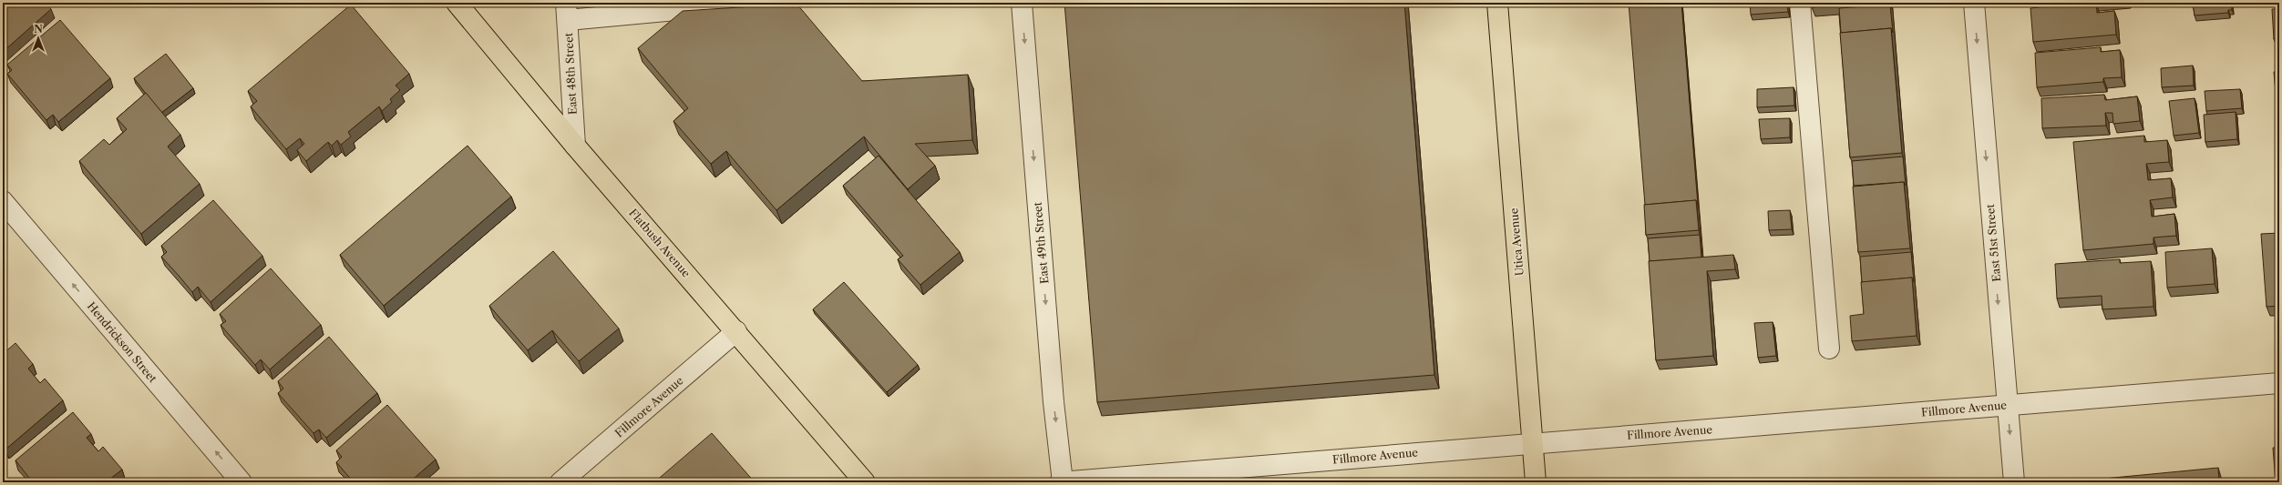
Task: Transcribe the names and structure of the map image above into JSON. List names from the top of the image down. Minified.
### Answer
{"streets":{"main road":["Utica Avenue","Flatbush Avenue"],"street":["East 48th Street","East 49th Street","East 51st Street","Hendrickson Street","Fillmore Avenue"]},"crossings":[["East 48th Street","Flatbush Avenue"],["Utica Avenue","Fillmore Avenue"],["Flatbush Avenue","Fillmore Avenue"],["East 49th Street","Fillmore Avenue"],["East 51st Street","Fillmore Avenue"]],"one_way":["East 49th Street","Hendrickson Street"],"north":"top"}
